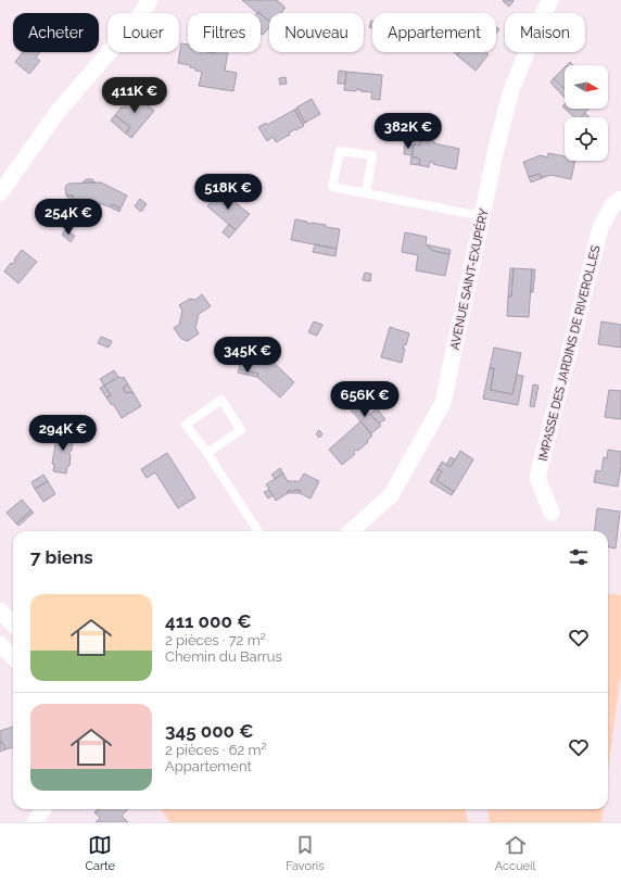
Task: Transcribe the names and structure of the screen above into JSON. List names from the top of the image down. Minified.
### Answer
{"streets":{"street":["AVENUE SAINT-EXUPÉRY","IMPASSE DES JARDINS DE RIVEROLLES"]},"north":"right","page":{"chip":["Acheter","Louer","Filtres","Nouveau","Appartement","Maison"],"price":["411K €","382K €","518K €","254K €","345K €","656K €","294K €"],"heading":"7 biens","list":[{"name":"411 000 €","note":"2 pièces · 72 m² · Chemin du Barrus"},{"name":"345 000 €","note":"2 pièces · 62 m² · Appartement"}],"tabs":["Carte","Favoris","Accueil"]}}
